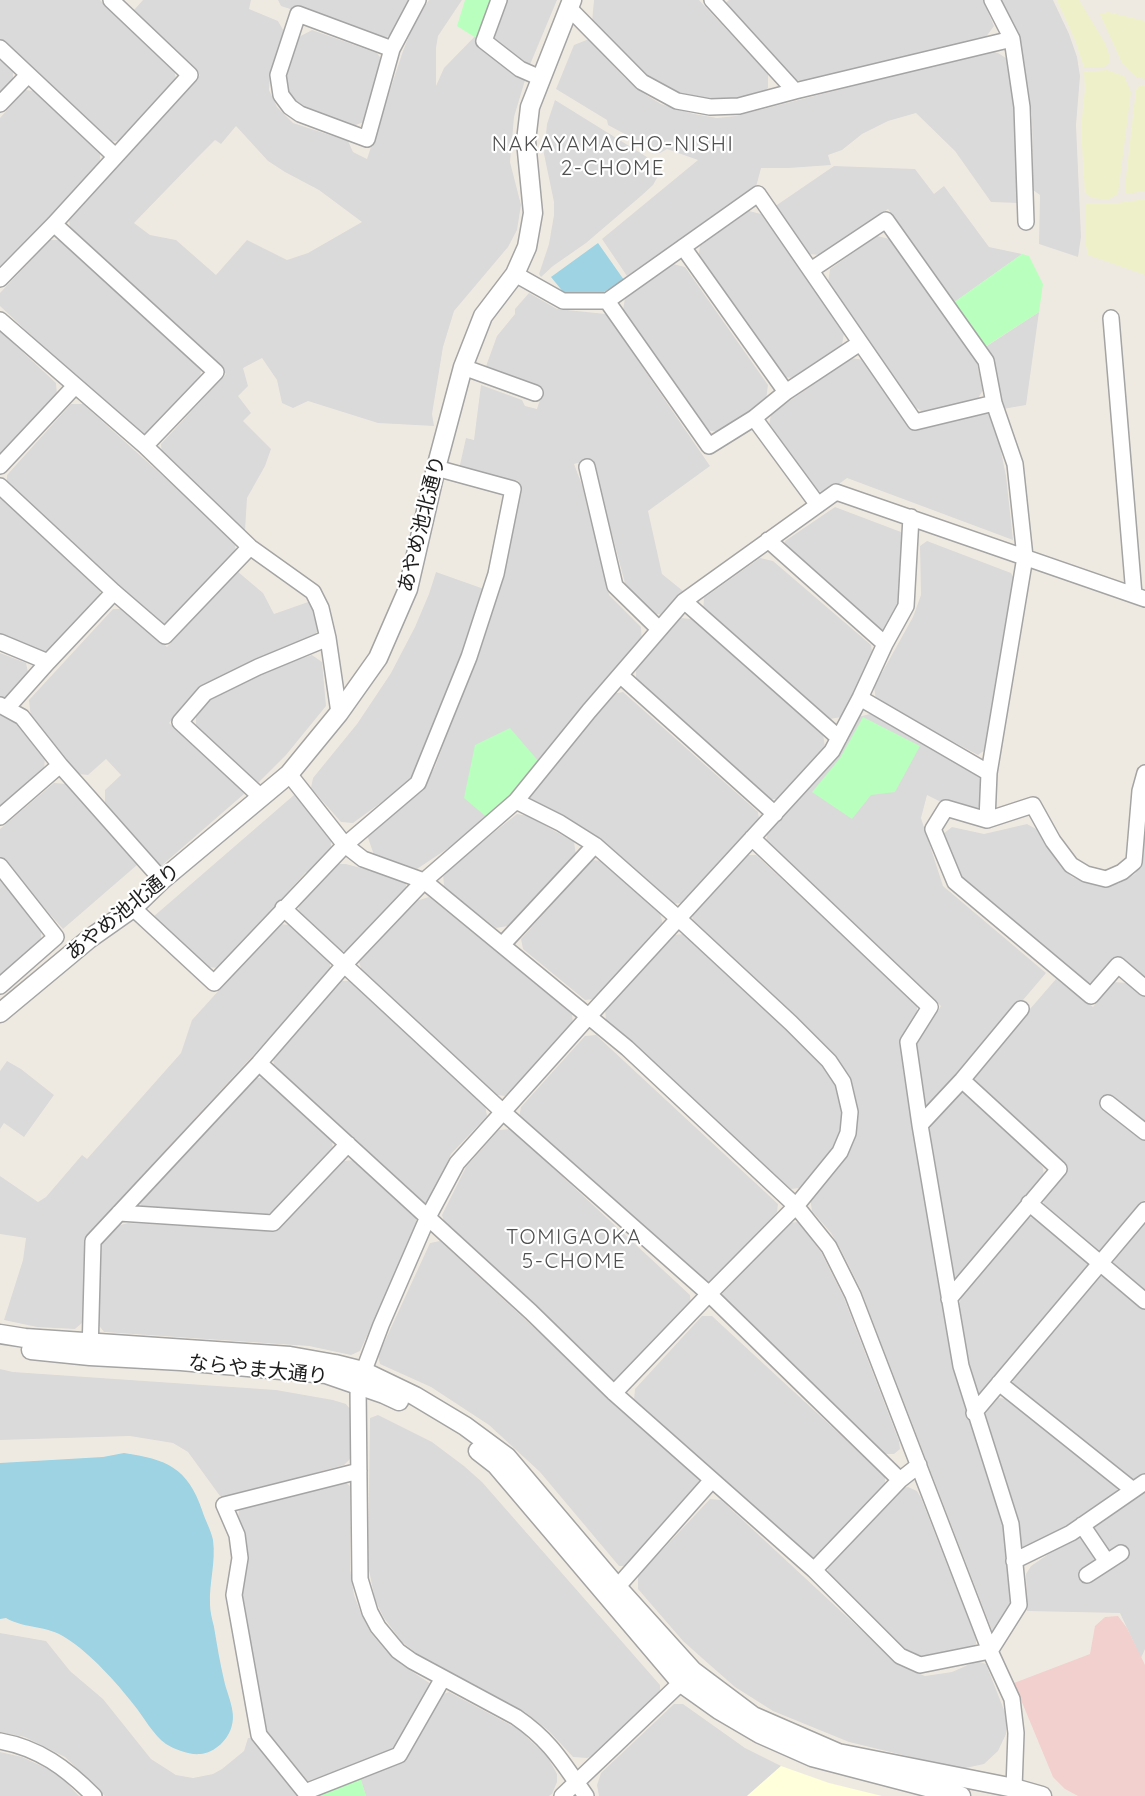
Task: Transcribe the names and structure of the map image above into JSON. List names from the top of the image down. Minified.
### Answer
{"streets":{"street":["あやめ池北通り","ならやま大通り"]},"districts":["NAKAYAMACHO-NISHI 2-CHOME","TOMIGAOKA 5-CHOME"]}
